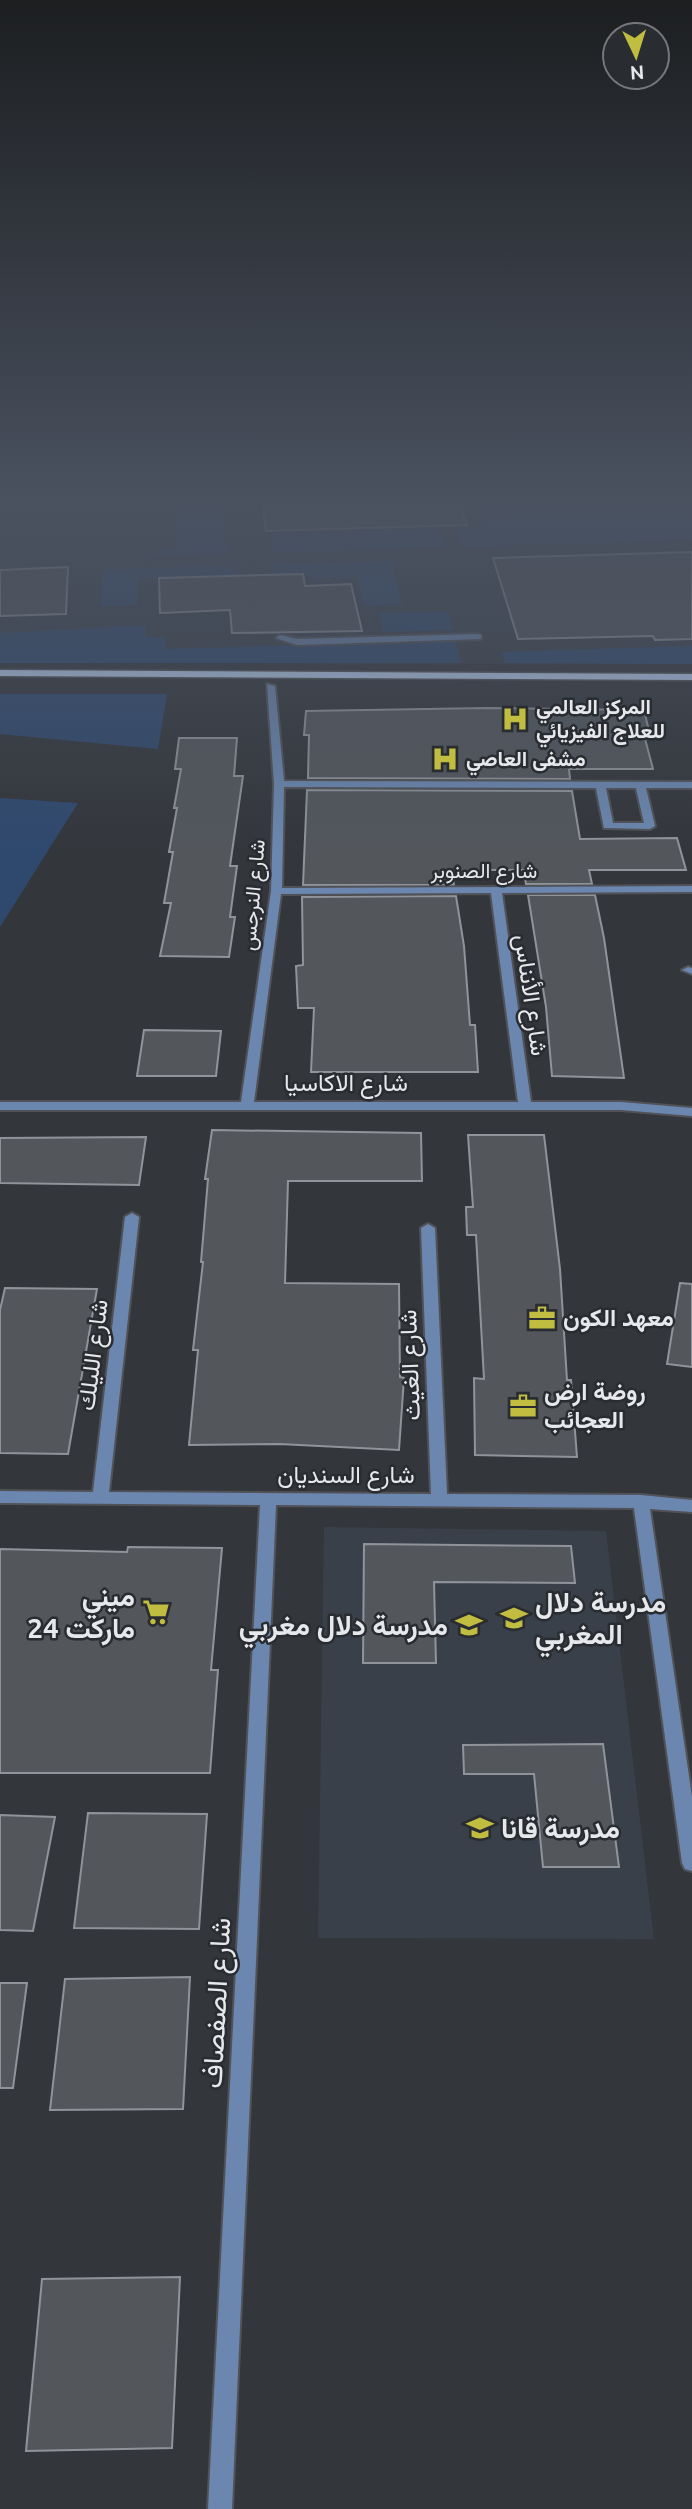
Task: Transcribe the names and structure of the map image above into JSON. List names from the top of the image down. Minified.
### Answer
{"streets":{"street":["شارع الصنوبر","شارع النرجس","شارع الأنناس","شارع الاكاسيا","شارع الليلك","شارع الغيث","شارع السنديان","شارع الصفصاف"]},"crossings":[["شارع الصنوبر","شارع النرجس"],["شارع الصنوبر","شارع الأنناس"],["شارع النرجس","شارع الاكاسيا"],["شارع الأنناس","شارع الاكاسيا"],["شارع الليلك","شارع السنديان"],["شارع الغيث","شارع السنديان"],["شارع السنديان","شارع الصفصاف"]],"places":{"hospital":["المركز العالمي للعلاج الفيزيائي","مشفى العاصي"],"office":["معهد الكون","روضة ارض العجائب"],"supermarket":["ميني ماركت 24"],"school or university":["مدرسة دلال المغربي","مدرسة دلال مغربي","مدرسة قانا"]},"north":"bottom"}
